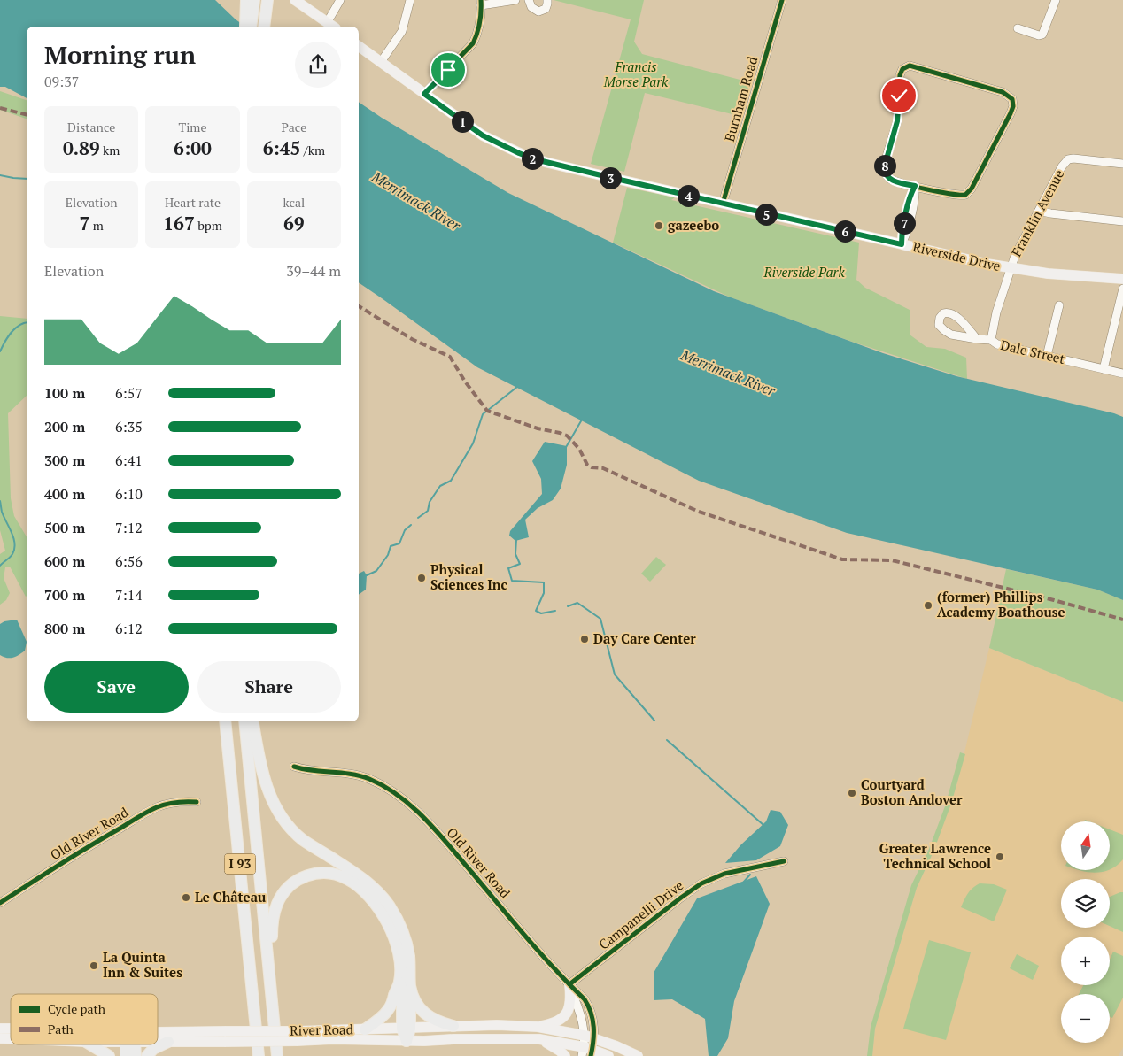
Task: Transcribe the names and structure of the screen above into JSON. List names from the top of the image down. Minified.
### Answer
{"streets":{"highway":["I 93"],"main road":["Riverside Drive","River Road"],"street":["Burnham Road","Franklin Avenue","Dale Street","Old River Road","Campanelli Drive"]},"crossings":[["Burnham Road","Riverside Drive"],["Franklin Avenue","Riverside Drive"],["Franklin Avenue","Dale Street"],["Riverside Drive","Dale Street"],["Old River Road","Campanelli Drive"],["Old River Road","River Road"]],"water":["Merrimack River"],"parks":["Francis Morse Park","Riverside Park"],"places":["gazeebo","Physical Sciences Inc","(former) Phillips Academy Boathouse","Day Care Center","Courtyard Boston Andover","Greater Lawrence Technical School","Le Château","La Quinta Inn & Suites"],"legend":["Cycle path","Path"],"north":"top","page":{"heading":["Morning run","09:37"],"stats":[["Distance","0.89 km"],["Time","6:00"],["Pace","6:45 /km"],["Elevation","7 m"],["Heart rate","167 bpm"],["kcal","69"]],"pins":["1","2","8","3","4","5","7","6"],"chart":["Elevation","39–44 m"],"list":[{"name":"100 m","note":"6:57"},{"name":"200 m","note":"6:35"},{"name":"300 m","note":"6:41"},{"name":"400 m","note":"6:10"},{"name":"500 m","note":"7:12"},{"name":"600 m","note":"6:56"},{"name":"700 m","note":"7:14"},{"name":"800 m","note":"6:12"}],"buttons":["Save","Share"],"map_buttons":["+","−"]}}
